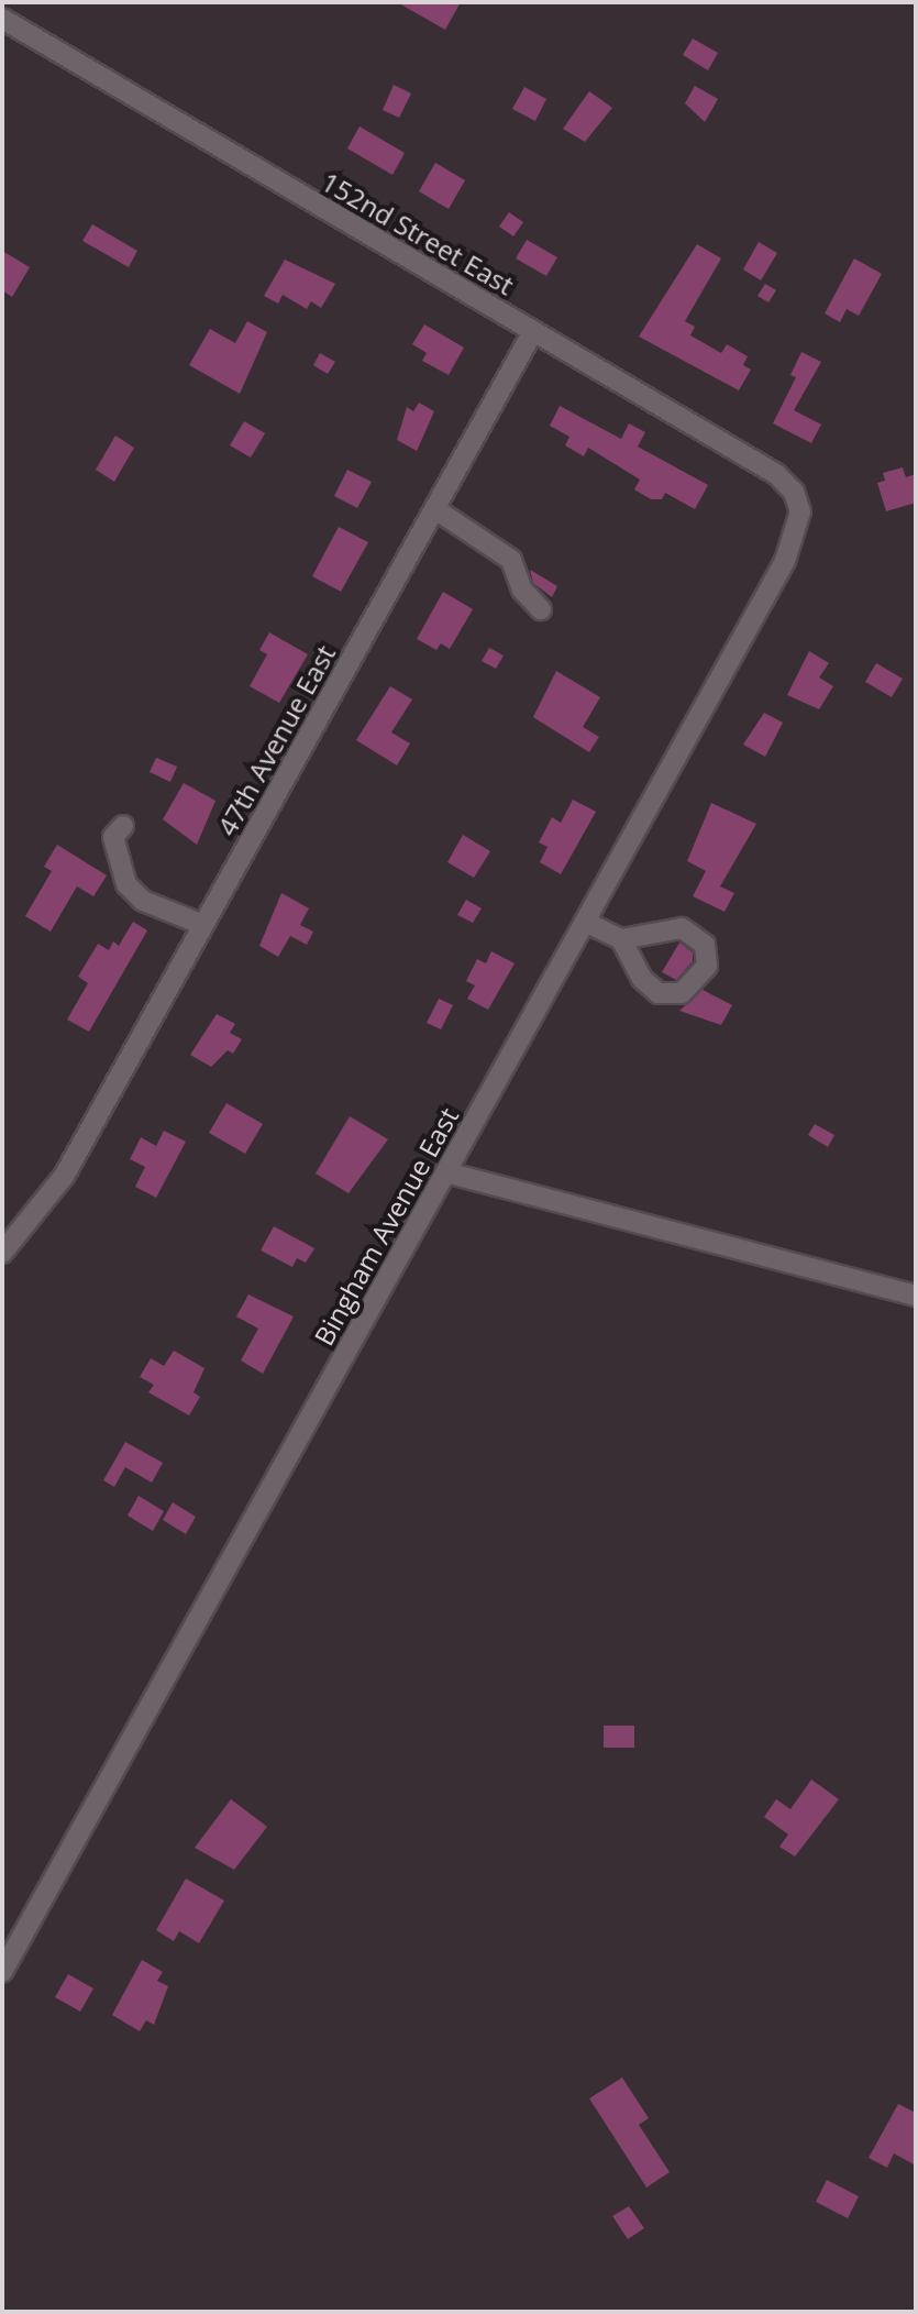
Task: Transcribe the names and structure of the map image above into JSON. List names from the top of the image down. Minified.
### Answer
{"streets":{"street":["152nd Street East","47th Avenue East","Bingham Avenue East"]},"crossings":[["152nd Street East","47th Avenue East"],["152nd Street East","Bingham Avenue East"]]}
